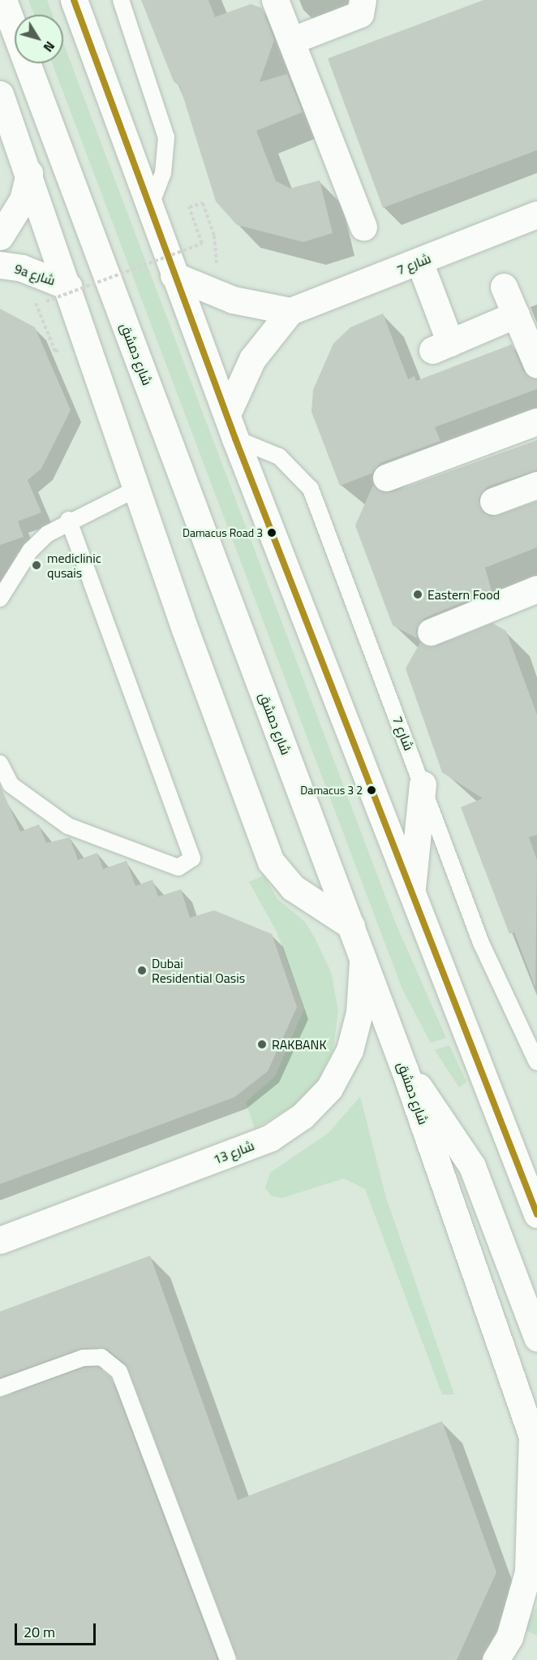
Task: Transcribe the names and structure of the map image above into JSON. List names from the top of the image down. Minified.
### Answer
{"streets":{"main road":["شارع 7","9a شارع","شارع دمشق","شارع 13"]},"crossings":[["شارع دمشق","شارع 13"]],"places":["Damacus Road 3","mediclinic qusais","Eastern Food","Damacus 3 2","Dubai Residential Oasis","RAKBANK"],"scale_bar":"20 m","north":"bottom right"}
